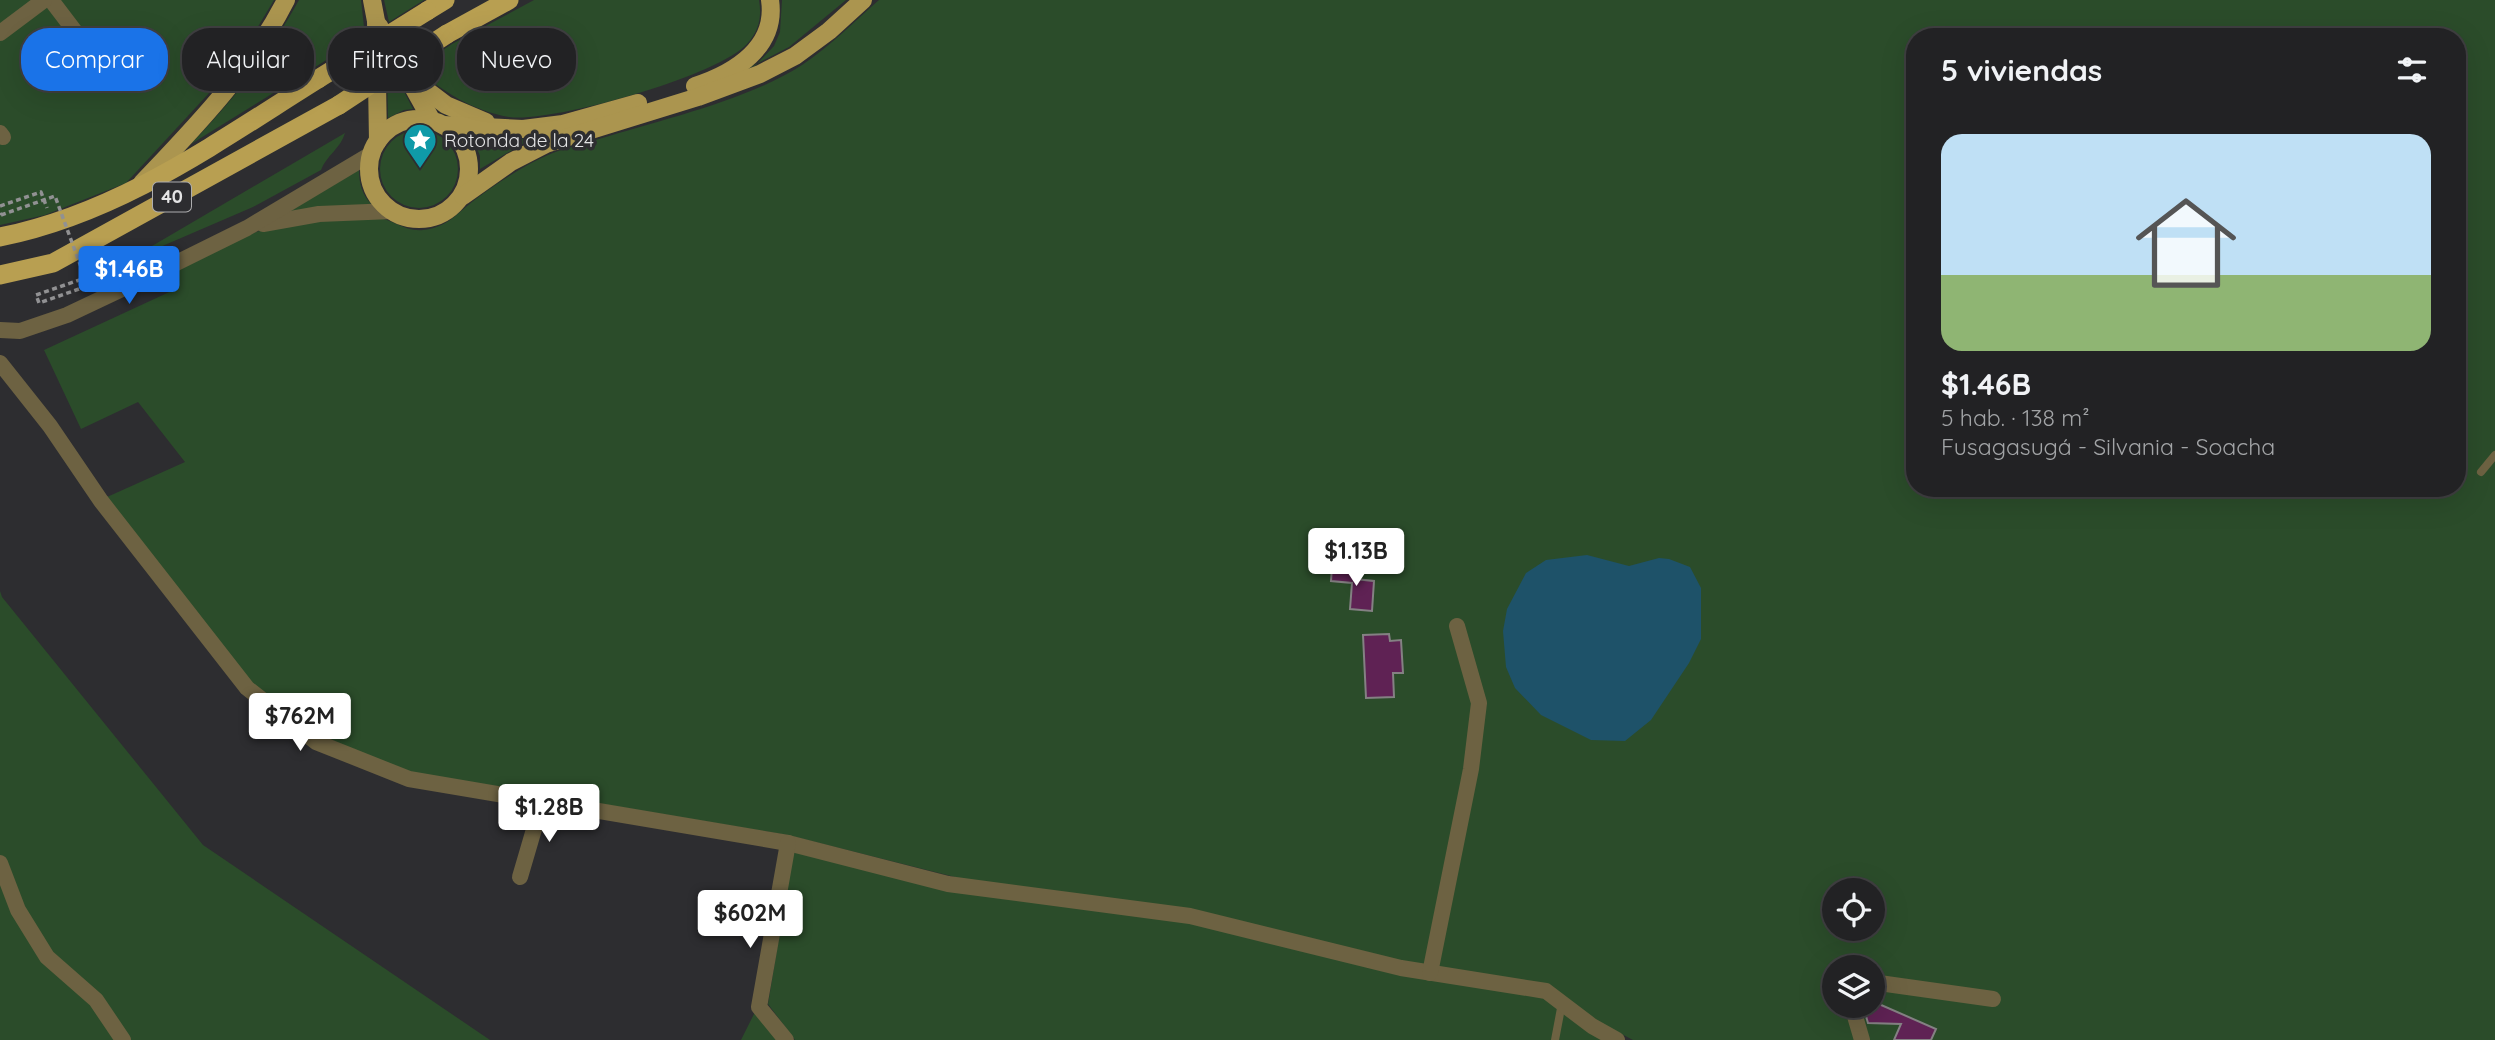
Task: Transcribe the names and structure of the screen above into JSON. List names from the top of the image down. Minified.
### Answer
{"streets":{"highway":["40"]},"places":{"place":["Rotonda de la 24"]},"page":{"chip":["Comprar","Alquilar","Filtros","Nuevo"],"heading":"5 viviendas","list":[{"name":"$1.46B","note":"5 hab. · 138 m² · Fusagasugá - Silvania - Soacha"}],"price":["$1.46B","$1.13B","$762M","$1.28B","$602M"]}}
